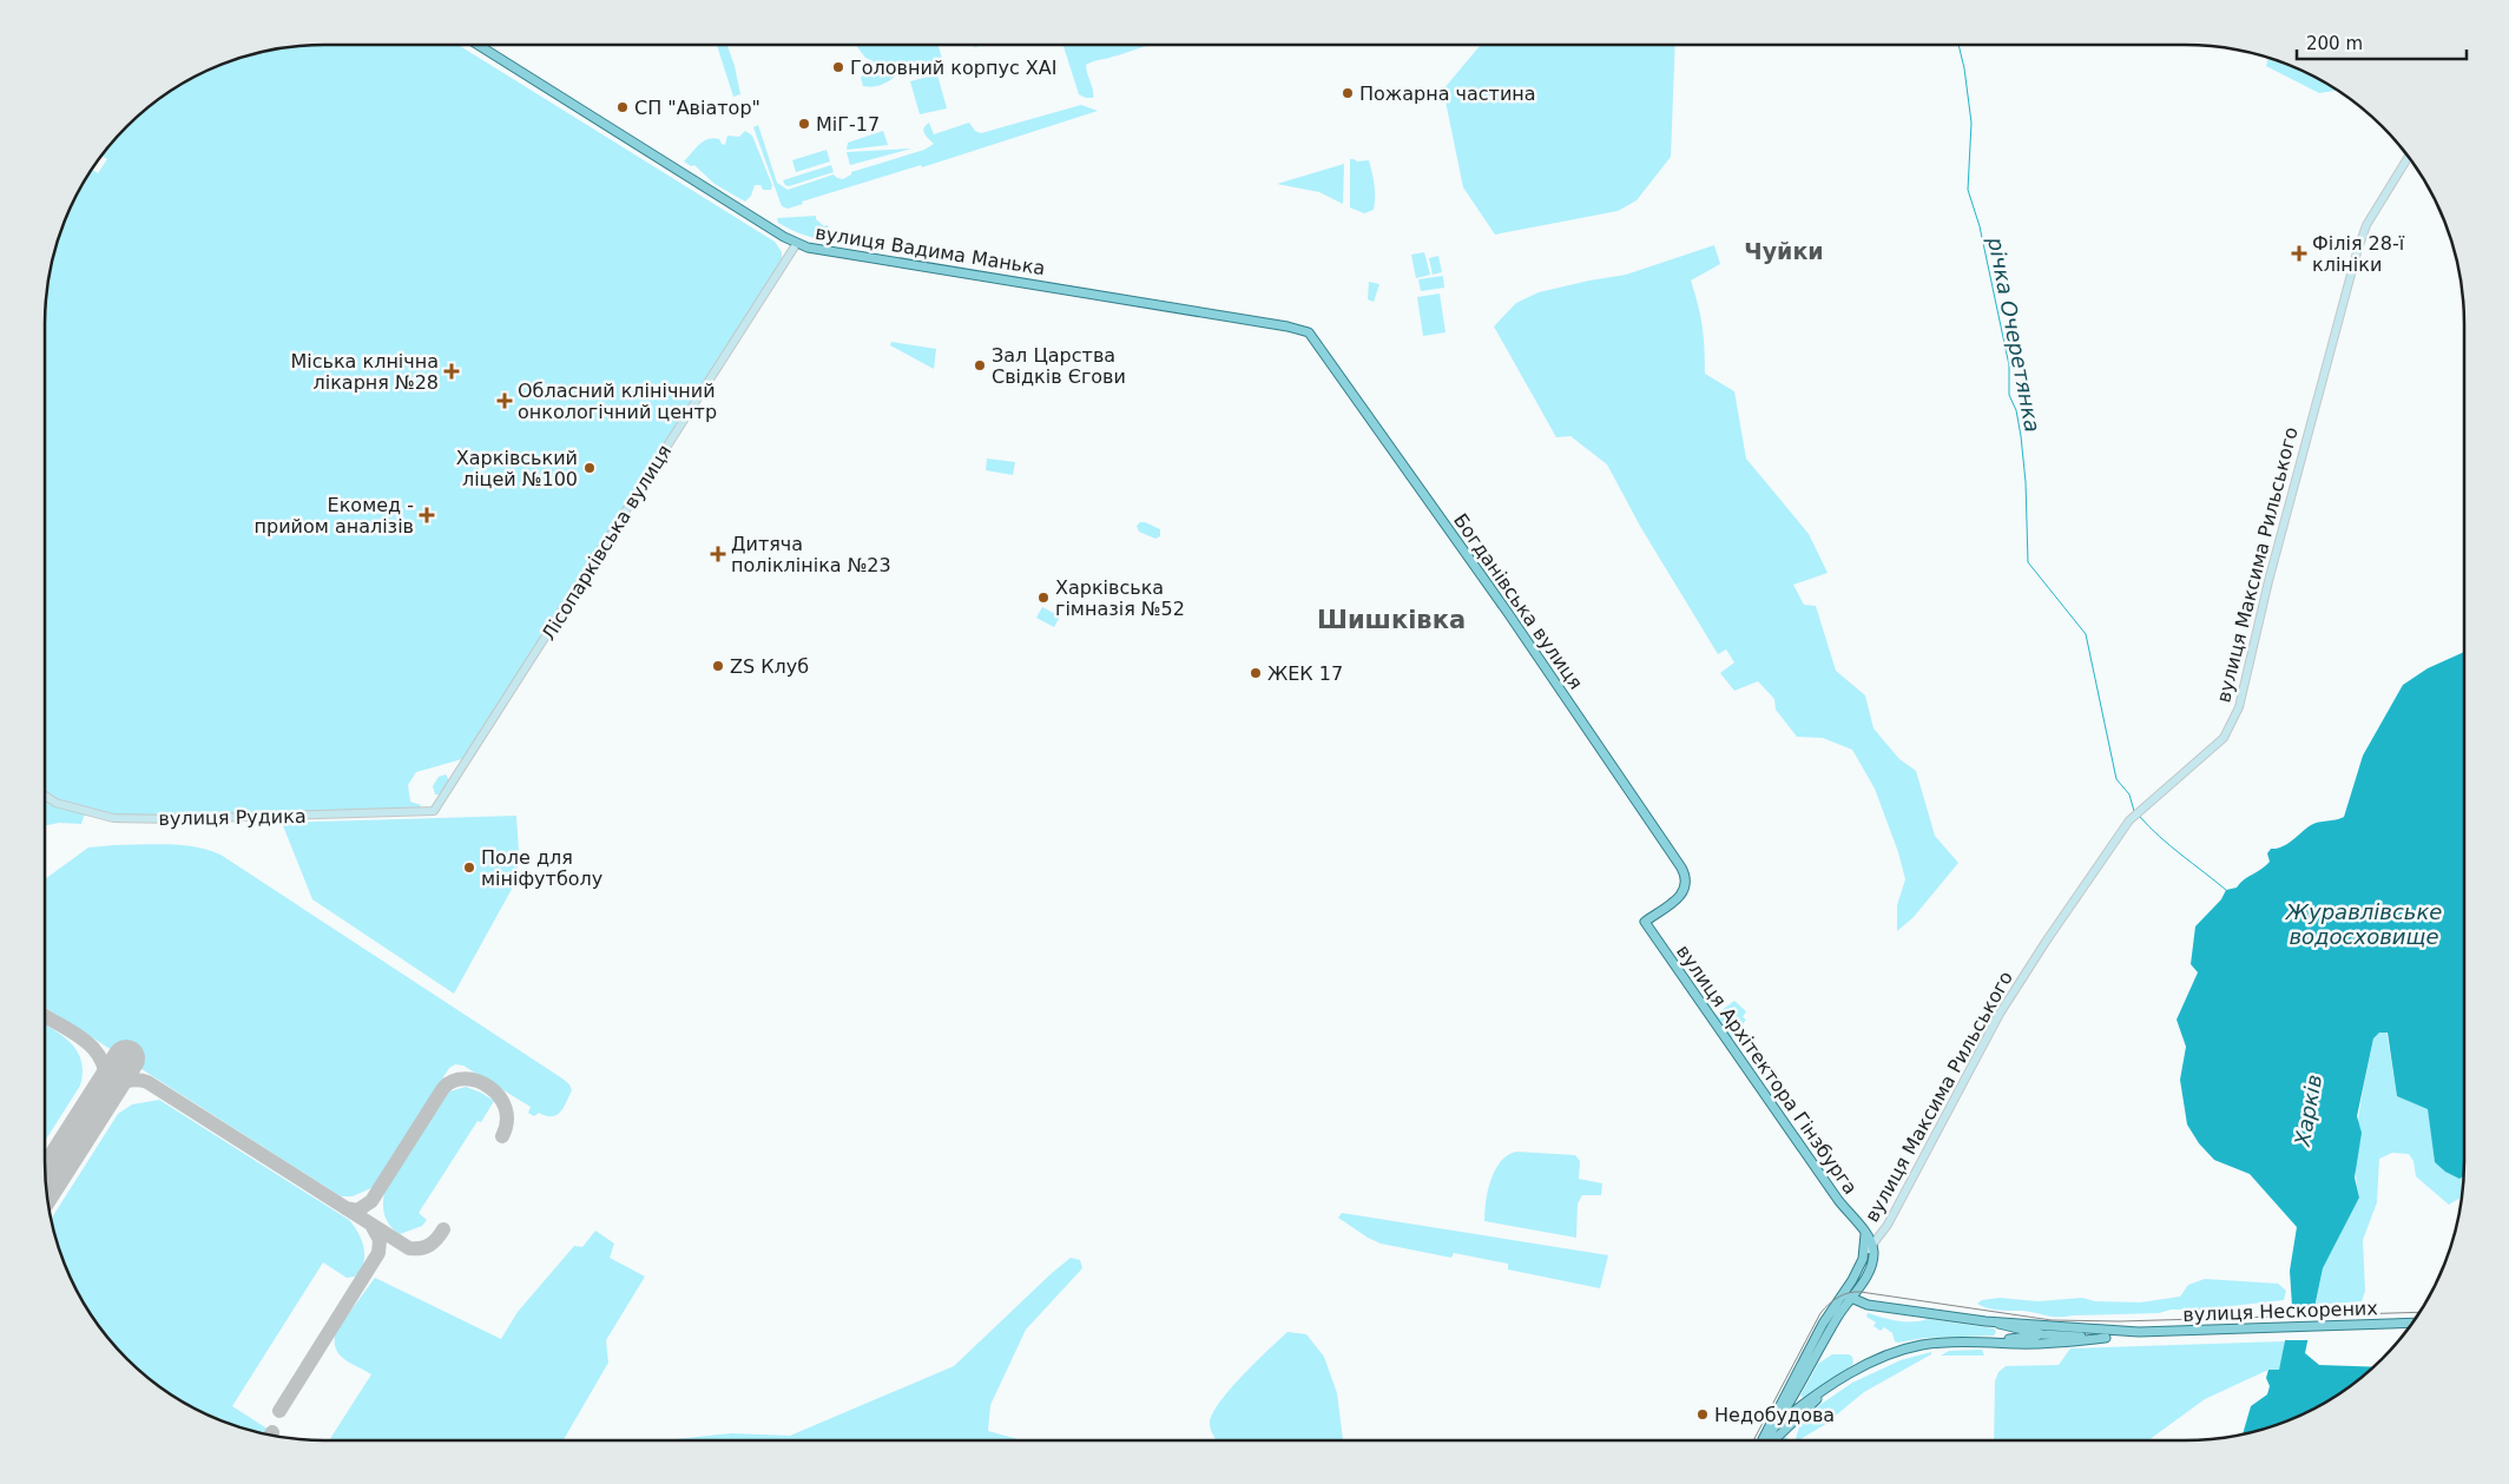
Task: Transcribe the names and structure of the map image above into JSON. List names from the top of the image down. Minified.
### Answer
{"streets":{"main road":["вулиця Вадима Манька","Лісопарківська вулиця","вулиця Максима Рильського","Богданівська вулиця","вулиця Рудика","вулиця Архітектора Гінзбурга","вулиця Нескорених"]},"crossings":[["вулиця Вадима Манька","Лісопарківська вулиця"],["вулиця Вадима Манька","Богданівська вулиця"],["Лісопарківська вулиця","вулиця Рудика"],["вулиця Максима Рильського","вулиця Архітектора Гінзбурга"],["вулиця Максима Рильського","вулиця Нескорених"],["Богданівська вулиця","вулиця Архітектора Гінзбурга"]],"districts":["Чуйки","Шишківка"],"water":["річка Очеретянка","Журавлівське водосховище","Харків"],"places":{"other":["Головний корпус ХАІ","Пожарна частина","СП \"Авіатор\"","МіГ-17","Зал Царства Свідків Єгови","Харківський ліцей №100","Харківська гімназія №52","ZS Клуб","ЖЕК 17","Поле для мініфутболу","Недобудова"],"health":["Філія 28-ї клініки","Міська клнічна лікарня №28","Обласний клінічний онкологічний центр","Екомед - прийом аналізів","Дитяча поліклініка №23"]},"scale_bar":"200 m"}
